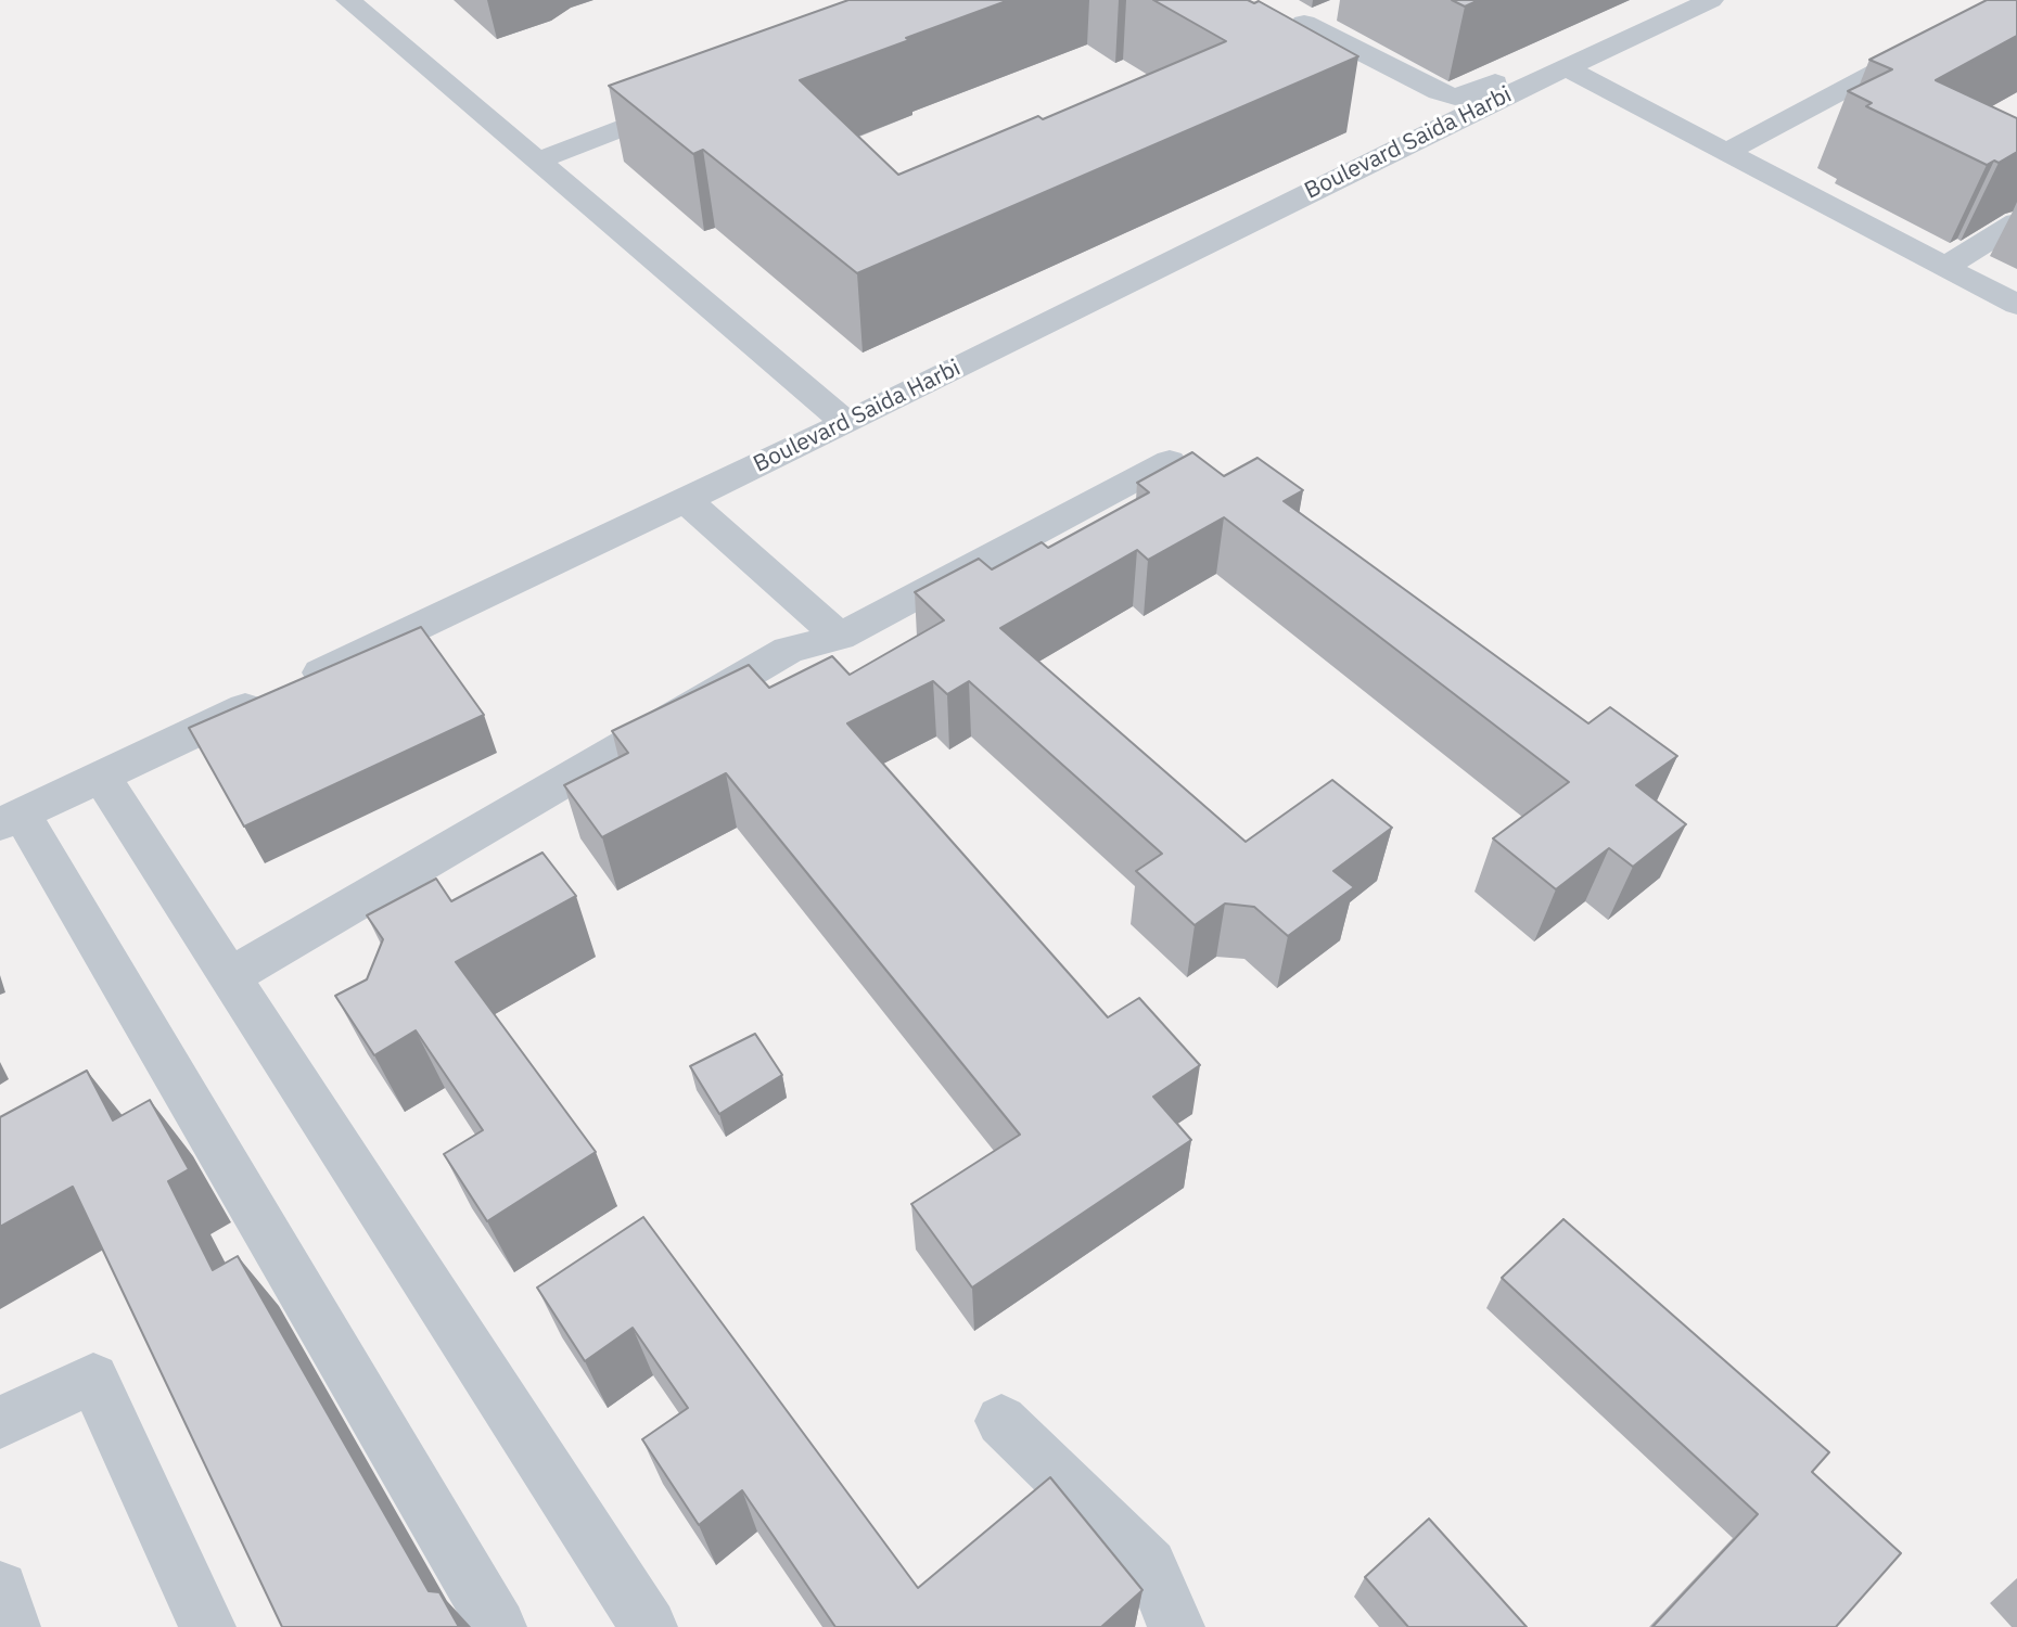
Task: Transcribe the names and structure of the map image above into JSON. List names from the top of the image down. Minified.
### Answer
{"streets":{"street":["Boulevard Saida Harbi"]}}
